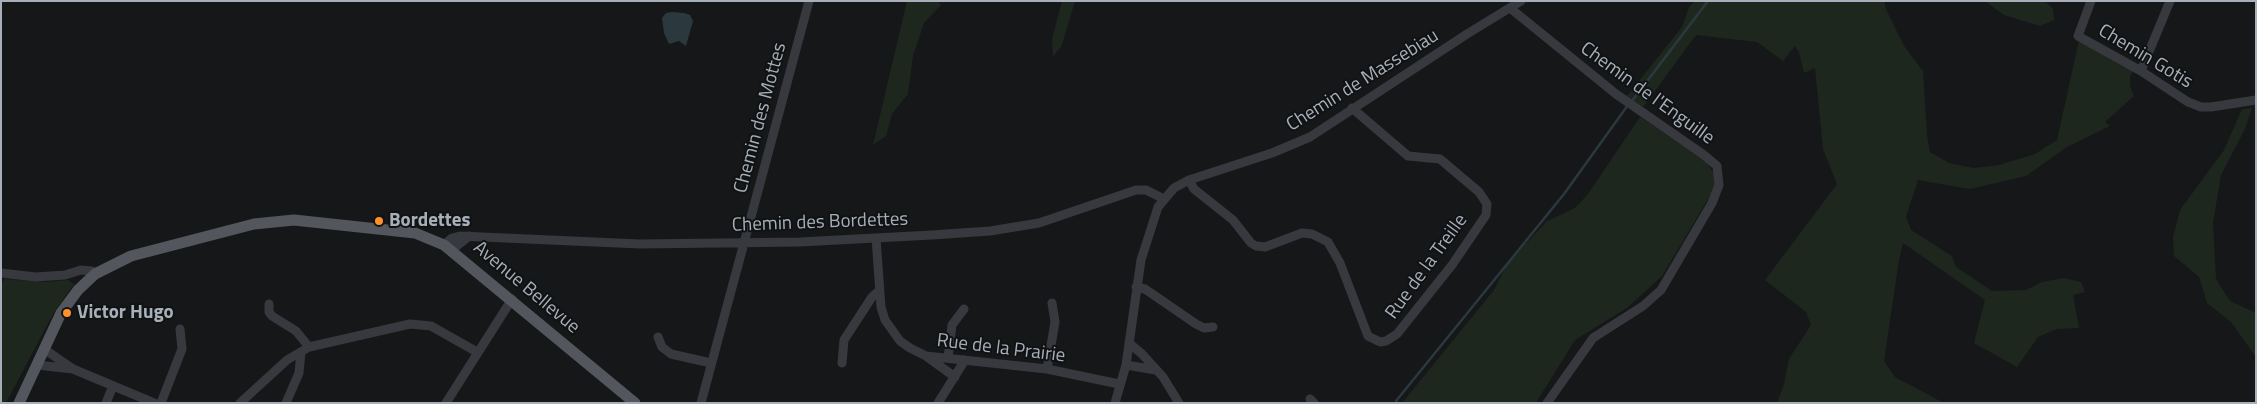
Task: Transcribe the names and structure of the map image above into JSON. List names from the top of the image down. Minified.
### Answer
{"streets":{"main road":["Avenue Bellevue"],"street":["Chemin Gotis","Chemin de Massebiau","Chemin de l'Enguille","Chemin des Mottes","Chemin des Bordettes","Rue de la Treille","Rue de la Prairie"]},"crossings":[["Chemin de Massebiau","Chemin de l'Enguille"],["Chemin de Massebiau","Chemin des Bordettes"],["Chemin de Massebiau","Rue de la Treille"],["Chemin de Massebiau","Rue de la Prairie"],["Chemin des Mottes","Chemin des Bordettes"],["Chemin des Bordettes","Avenue Bellevue"],["Chemin des Bordettes","Rue de la Prairie"]],"places":["Bordettes","Victor Hugo"]}
